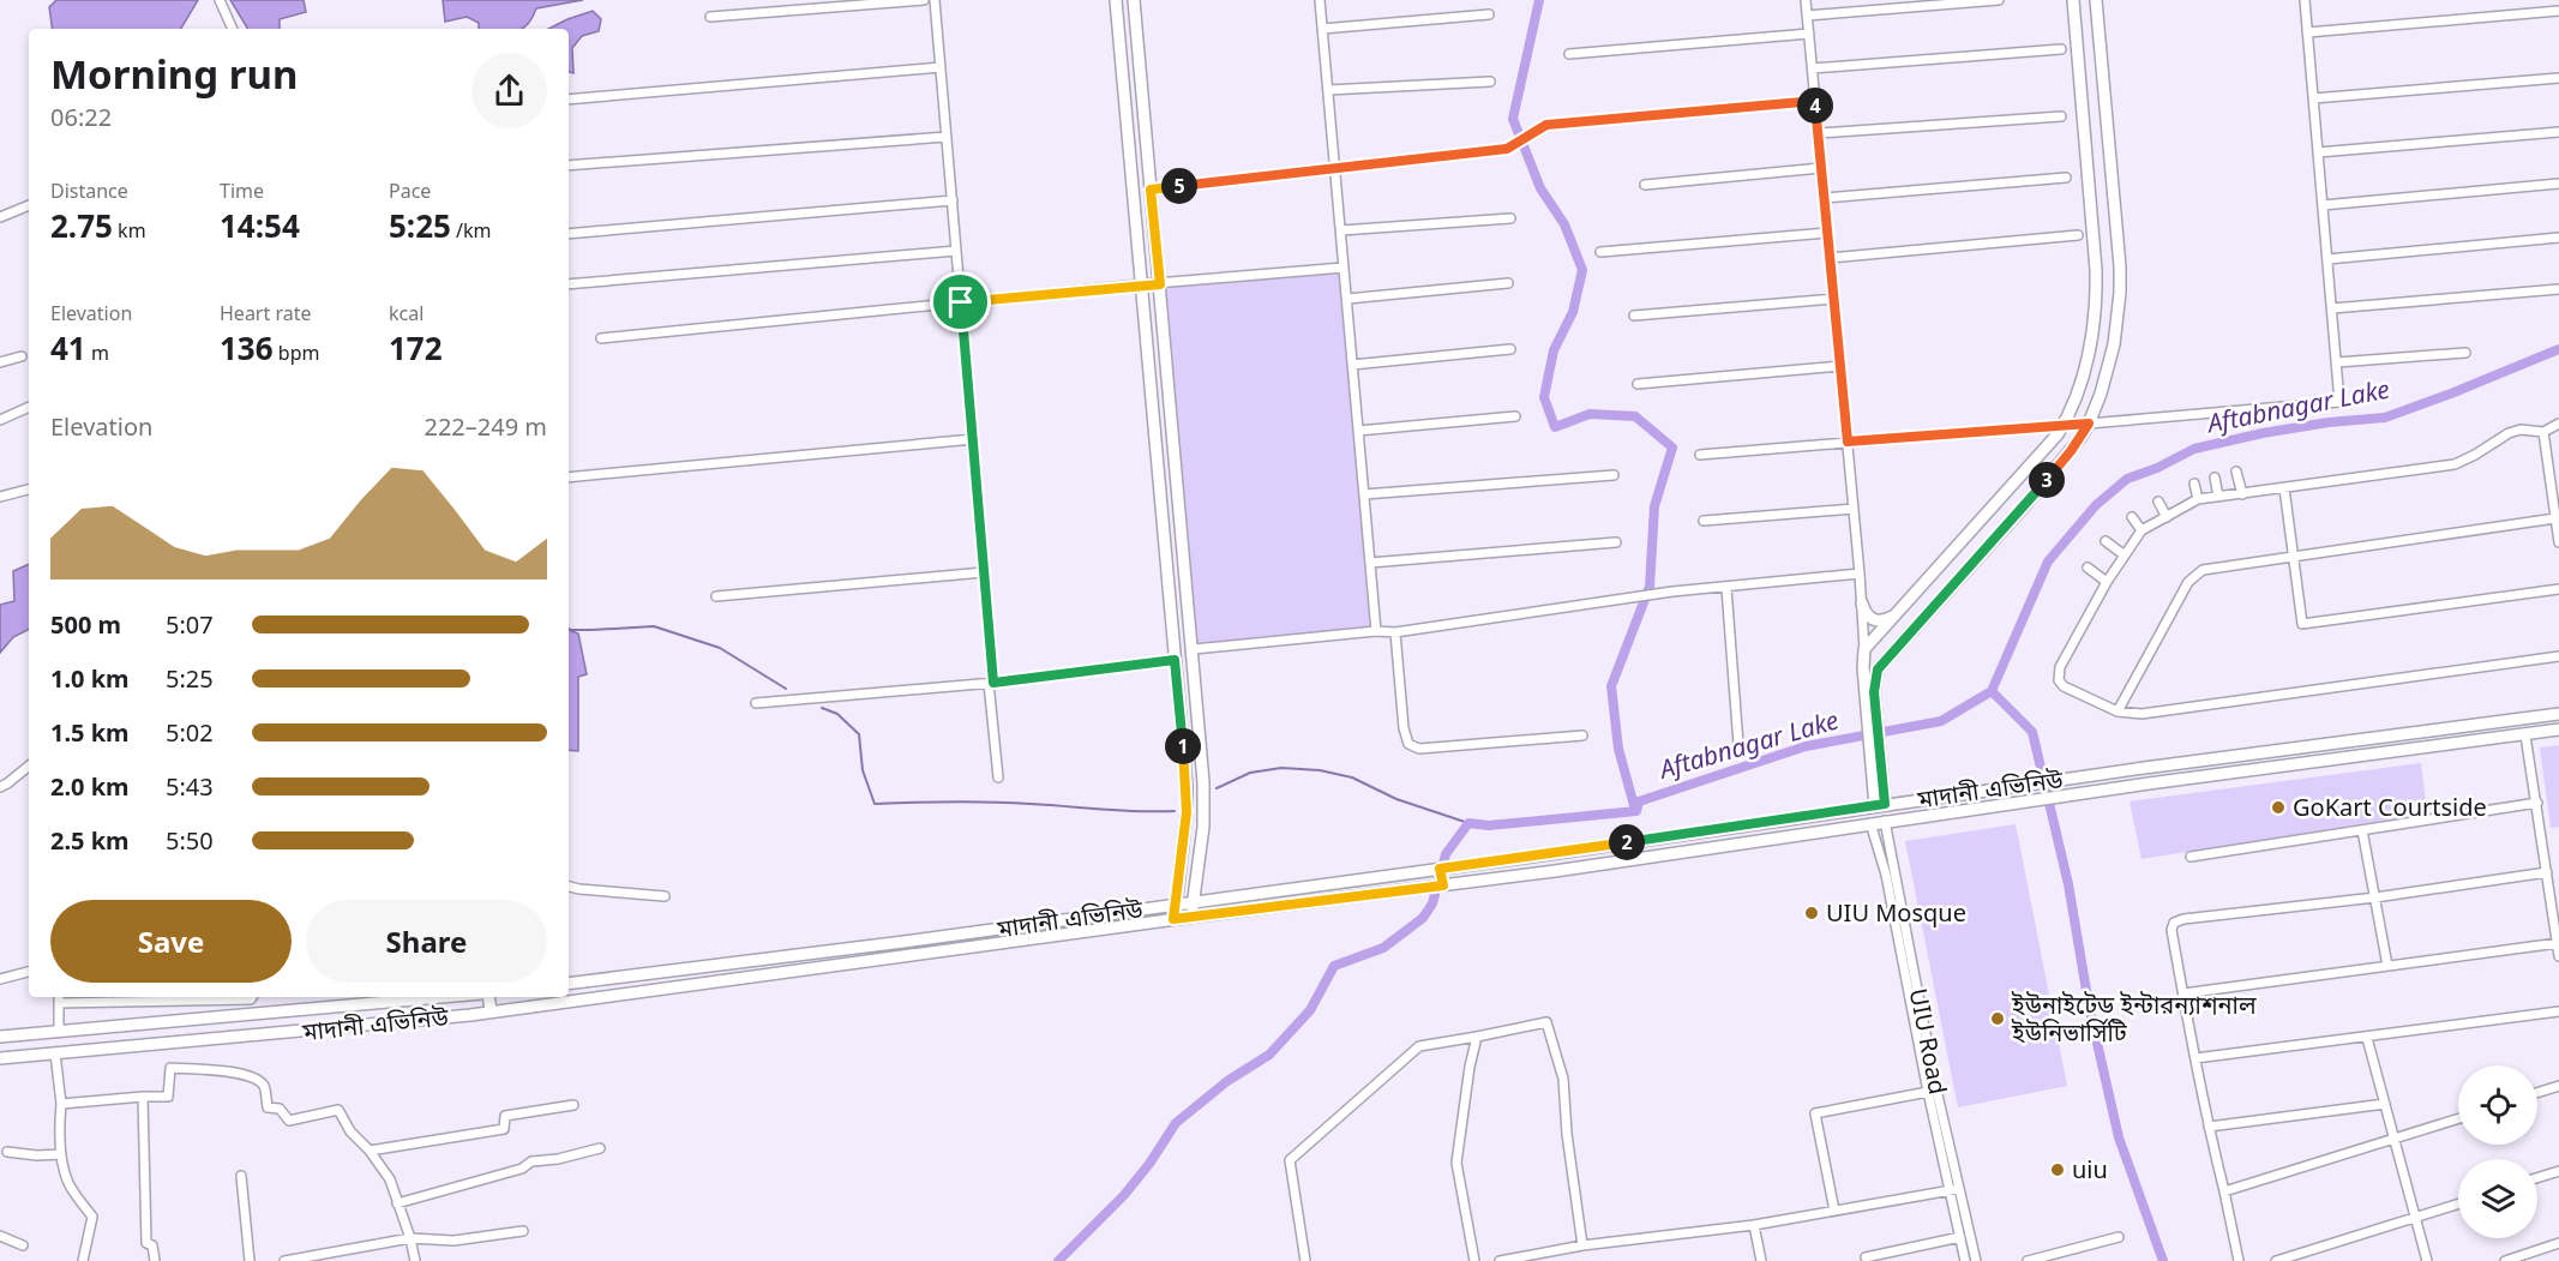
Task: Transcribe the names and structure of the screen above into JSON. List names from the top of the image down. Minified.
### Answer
{"streets":{"main road":["মাদানী এভিনিউ"],"street":["UIU Road"]},"crossings":[["মাদানী এভিনিউ","UIU Road"]],"water":["Aftabnagar Lake"],"places":["GoKart Courtside","UIU Mosque","ইউনাইটেড ইন্টারন্যাশনাল ইউনিভার্সিটি","uiu"],"page":{"heading":["Morning run","06:22"],"pins":["4","5","3","1","2"],"stats":[["Distance","2.75 km"],["Time","14:54"],["Pace","5:25 /km"],["Elevation","41 m"],["Heart rate","136 bpm"],["kcal","172"]],"chart":["Elevation","222–249 m"],"list":[{"name":"500 m","note":"5:07"},{"name":"1.0 km","note":"5:25"},{"name":"1.5 km","note":"5:02"},{"name":"2.0 km","note":"5:43"},{"name":"2.5 km","note":"5:50"}],"buttons":["Save","Share"]}}
